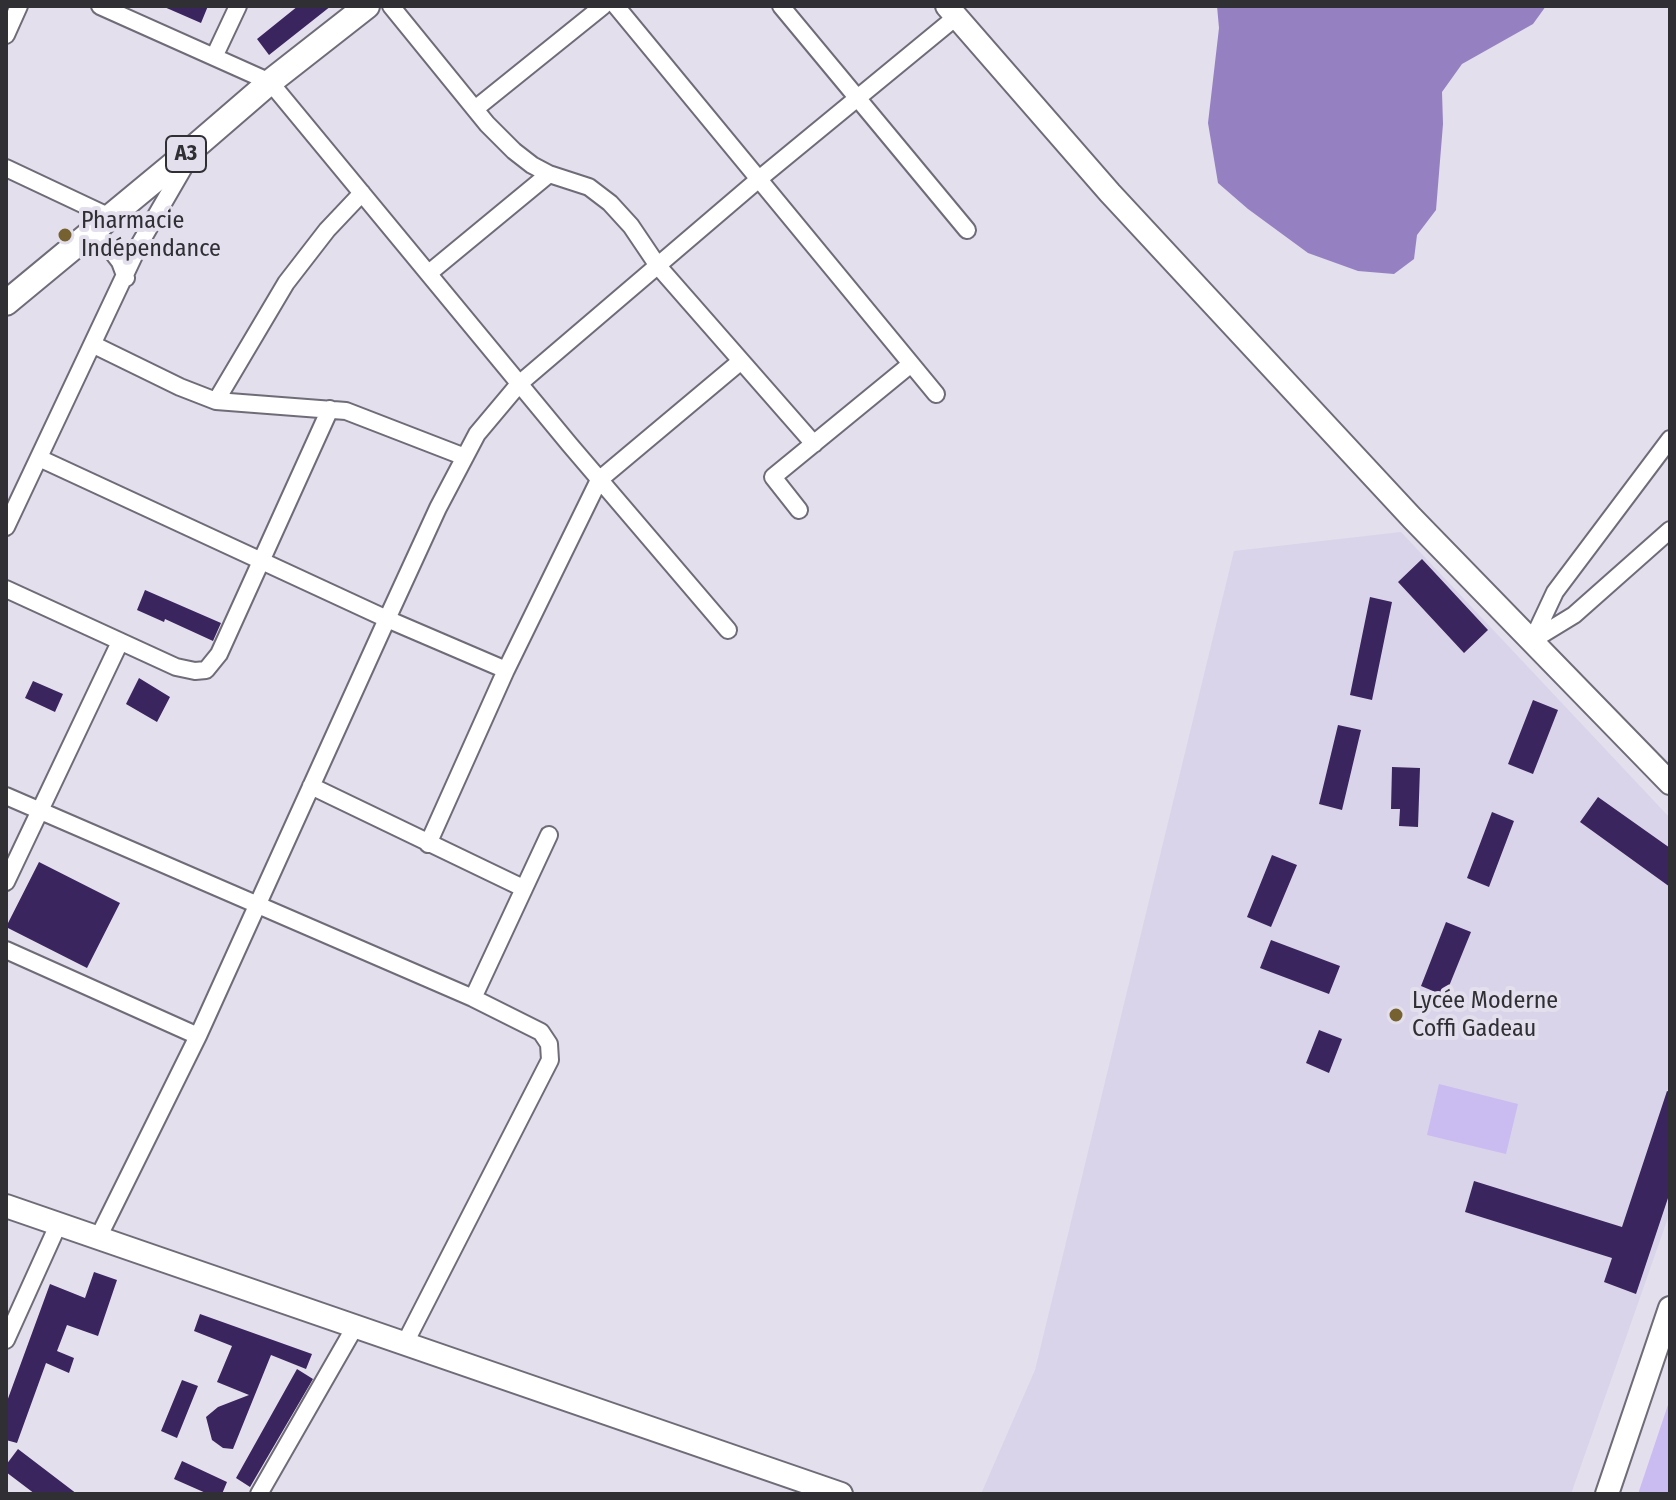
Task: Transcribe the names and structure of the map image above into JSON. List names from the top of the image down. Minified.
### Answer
{"streets":{"main road":["A3"]},"places":["Pharmacie Indépendance","Lycée Moderne Coffi Gadeau"]}
